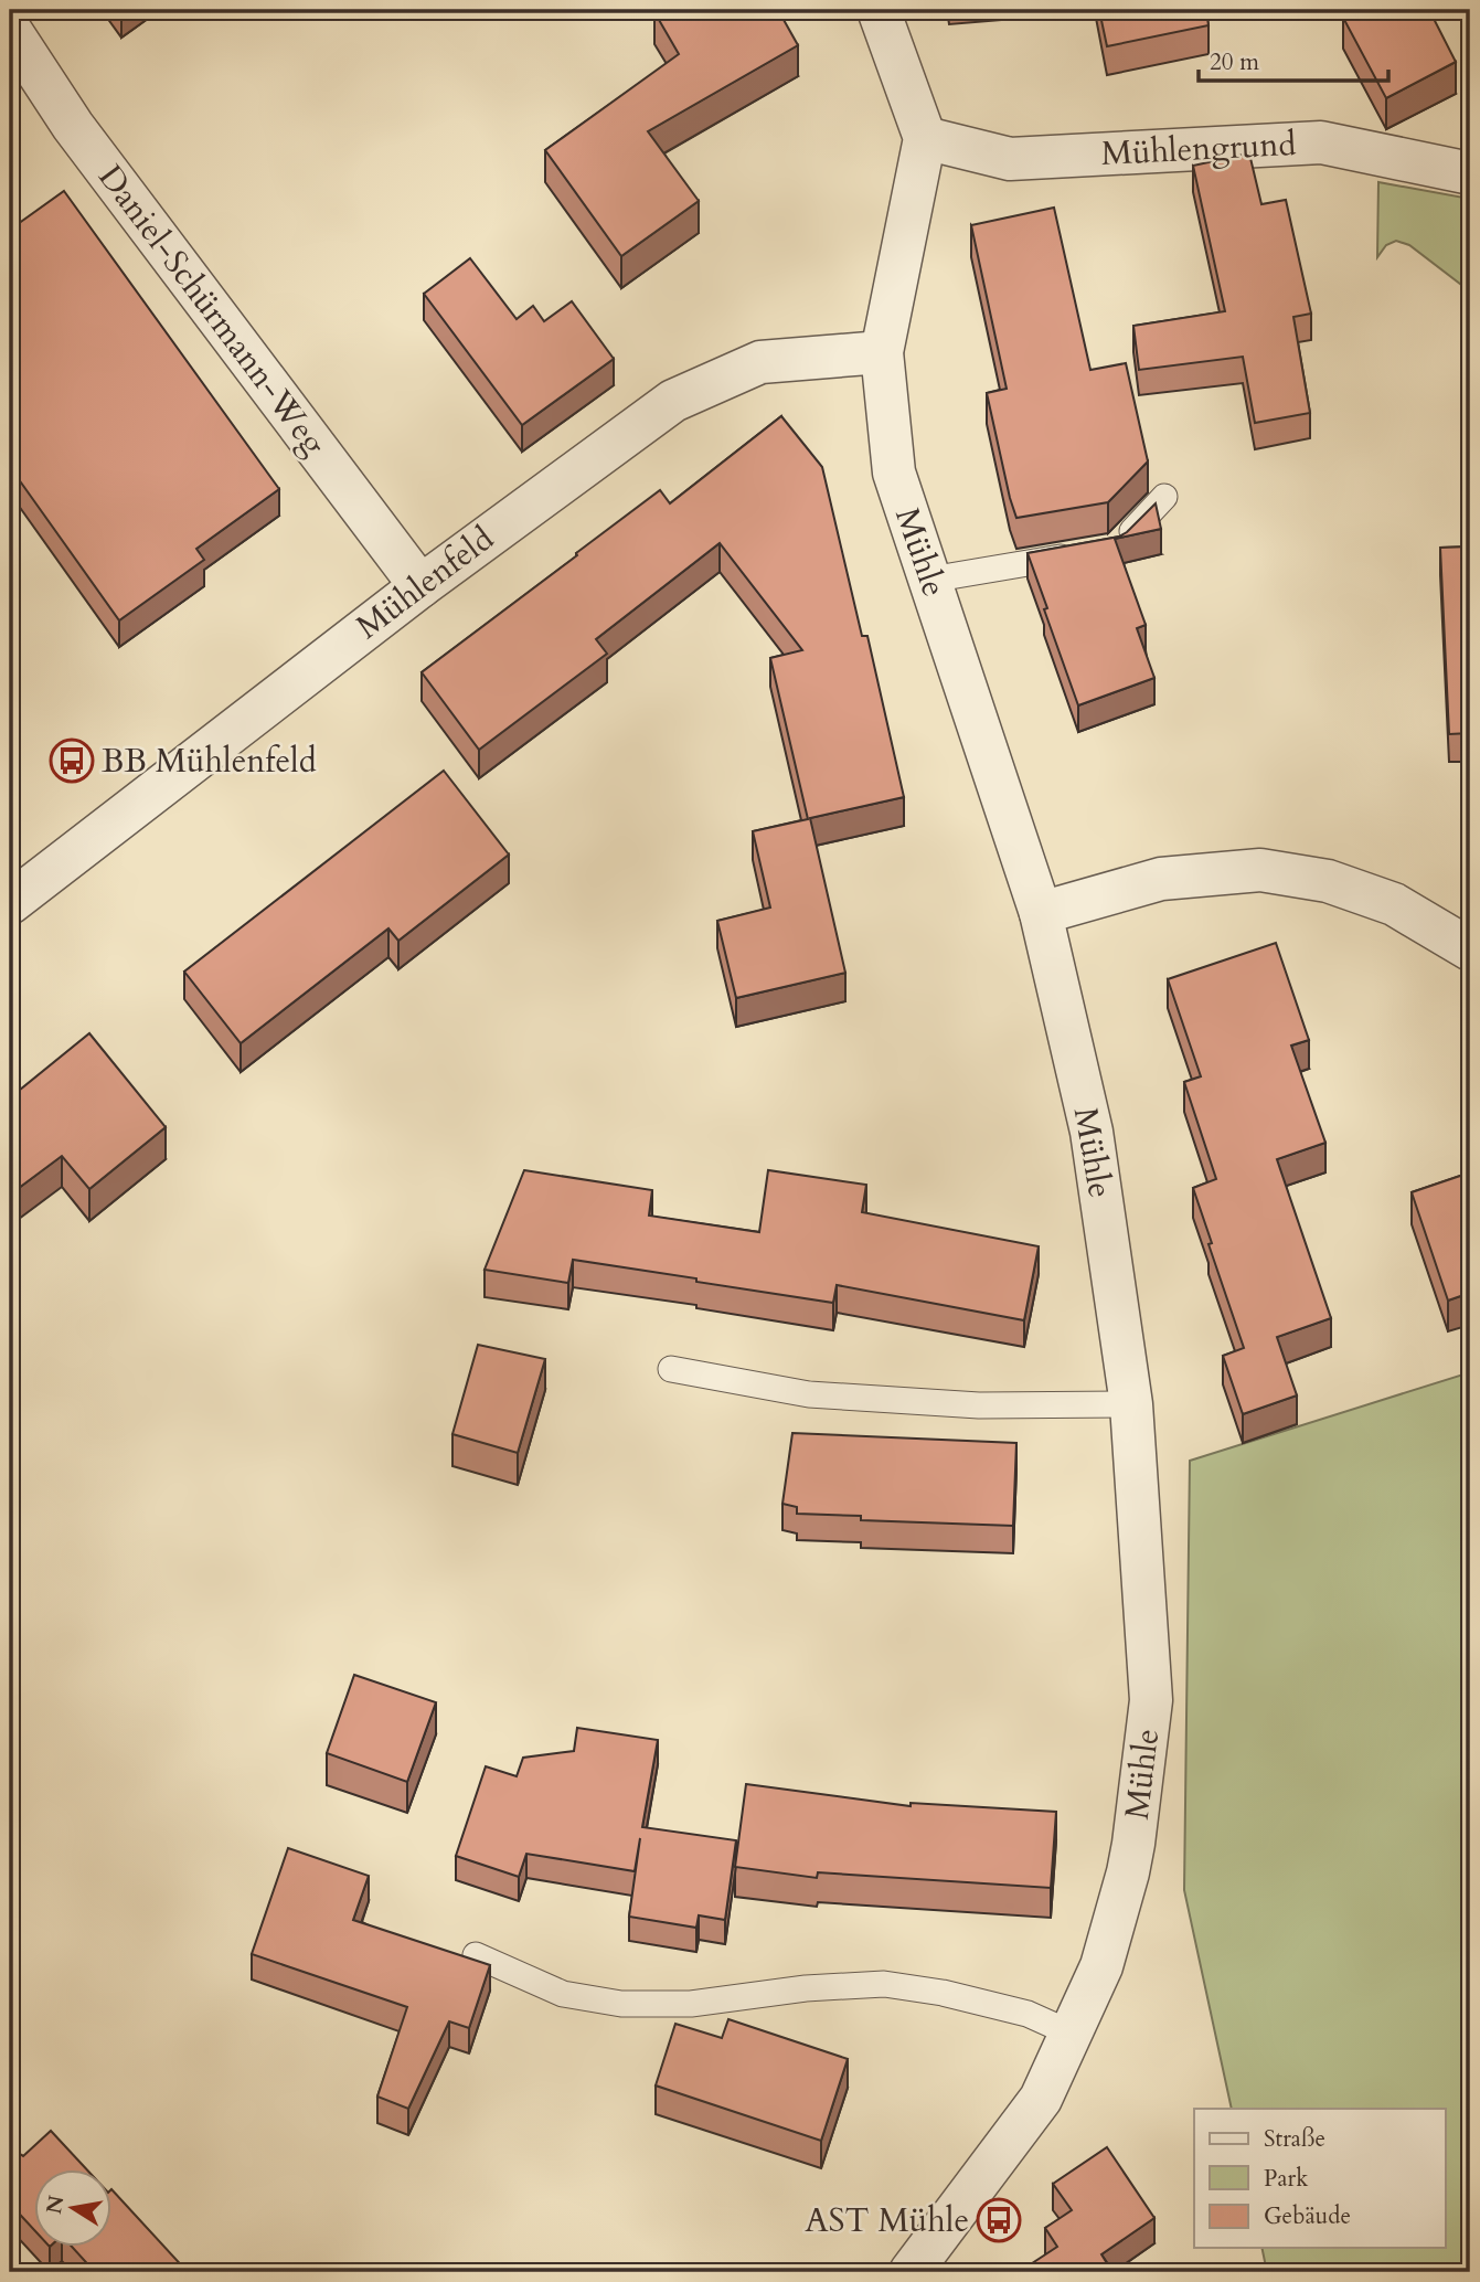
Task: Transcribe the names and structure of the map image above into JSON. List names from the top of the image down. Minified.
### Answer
{"streets":{"street":["Mühlengrund","Daniel-Schürmann-Weg","Mühle","Mühlenfeld"]},"crossings":[["Mühlengrund","Mühle"],["Daniel-Schürmann-Weg","Mühlenfeld"],["Mühle","Mühlenfeld"]],"places":{"bus stop":["BB Mühlenfeld","AST Mühle"]},"legend":["Straße","Park","Gebäude"],"scale_bar":"20 m","north":"left"}
